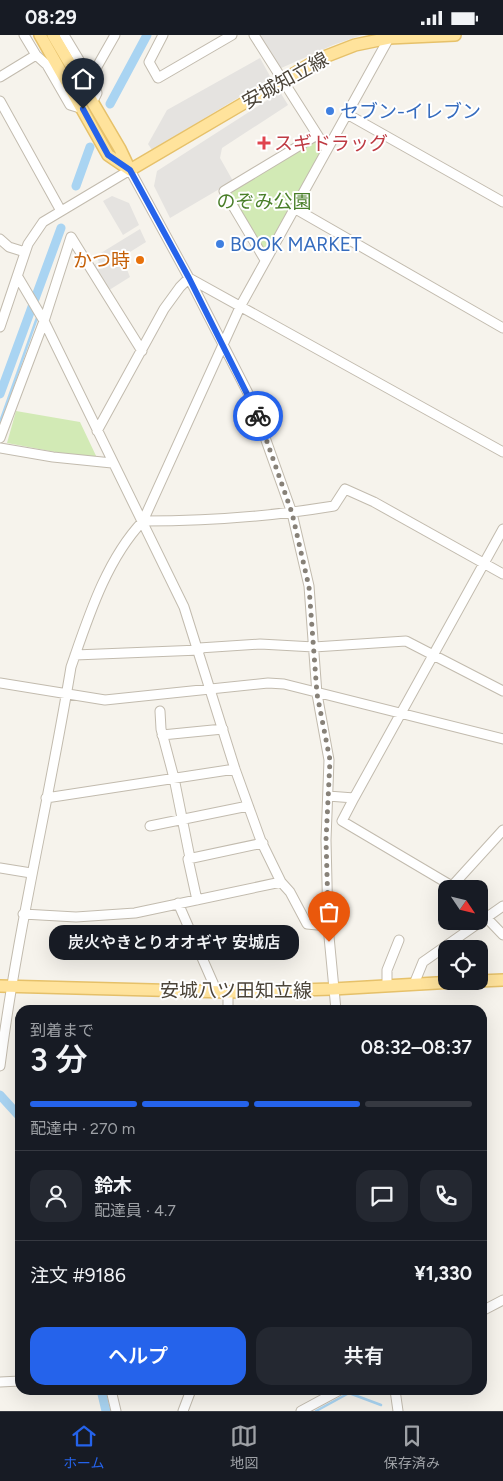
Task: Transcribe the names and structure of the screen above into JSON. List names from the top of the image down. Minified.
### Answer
{"streets":{"main road":["安城知立線","安城八ツ田知立線"]},"parks":["のぞみ公園"],"places":{"other":["セブン-イレブン","BOOK MARKET","かつ時","炭火やきとりオオギヤ 安城店"],"health":["スギドラッグ"]},"north":"bottom right","page":{"status":"08:29","bubble":"炭火やきとりオオギヤ 安城店","heading":["3 分","到着まで","08:32–08:37"],"panel":["鈴木","配達員 · 4.7","注文 #9186","¥1,330"],"bar":"配達中 · 270 m","buttons":["ヘルプ","共有"],"tabs":["ホーム","地図","保存済み"]}}
